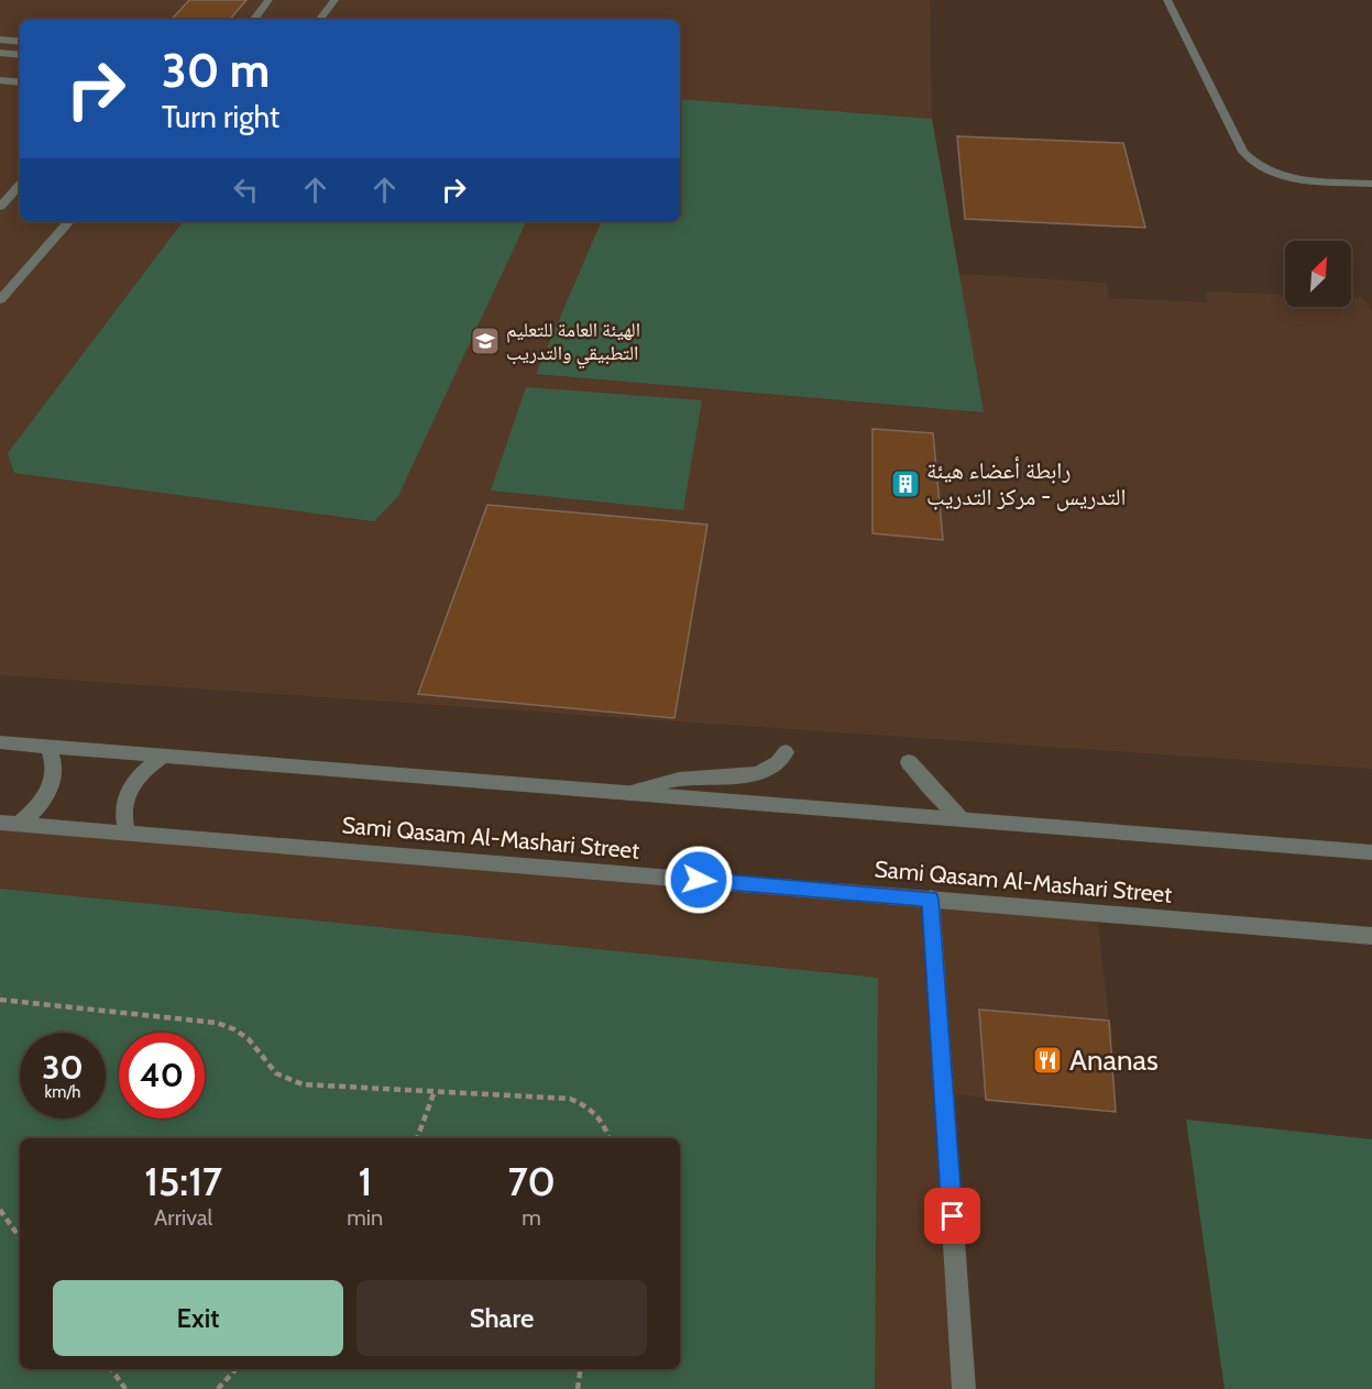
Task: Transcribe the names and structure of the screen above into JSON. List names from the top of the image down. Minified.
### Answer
{"streets":{"street":["Sami Qasam Al-Mashari Street"]},"places":{"school or university":["الهيئة العامة للتعليم التطبيقي والتدريب"],"building":["رابطة أعضاء هيئة التدريس - مركز التدريب"],"restaurant":["Ananas"]},"north":"top right","page":{"turn":["30 m","Turn right"],"speed":"30 km/h","limit":"40","eta":["15:17","Arrival","1","min","70","m"],"buttons":["Exit","Share"]}}
